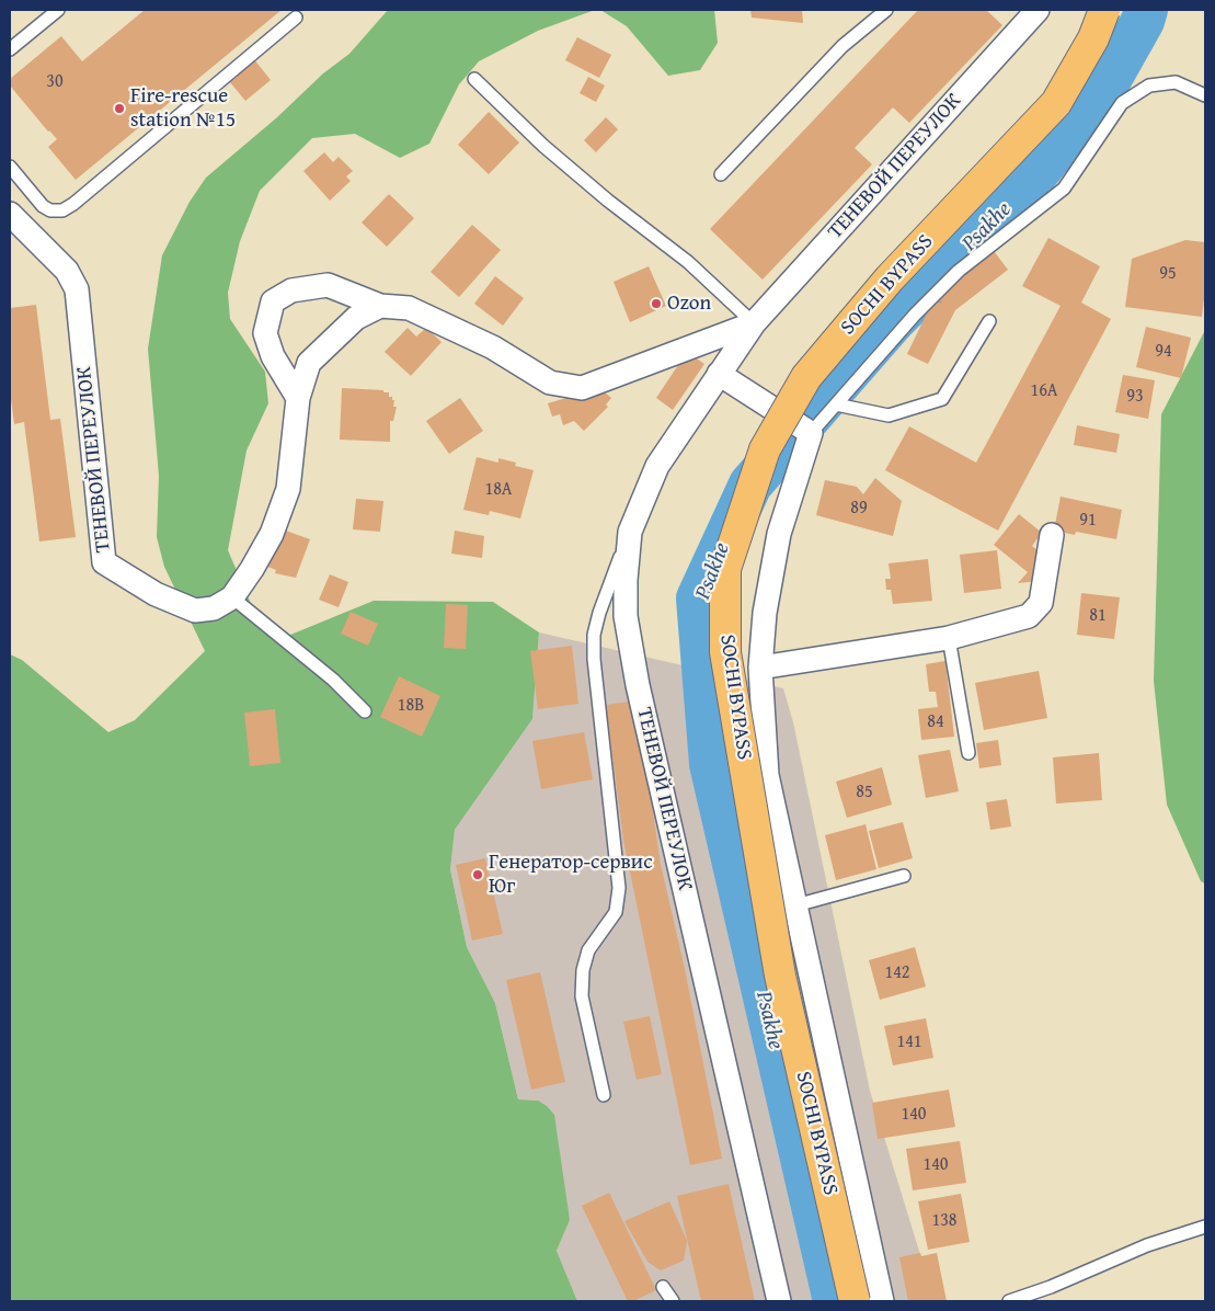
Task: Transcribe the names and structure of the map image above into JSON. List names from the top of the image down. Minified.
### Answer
{"streets":{"highway":["SOCHI BYPASS"],"street":["ТЕНЕВОЙ ПЕРЕУЛОК"]},"water":["Psakhe"],"places":["Fire-rescue station №15","Ozon","Генератор-сервис Юг"],"house_numbers":["30","95","94","16А","93","18А","89","91","81","18В","84","85","142","141","140","140","138"]}
